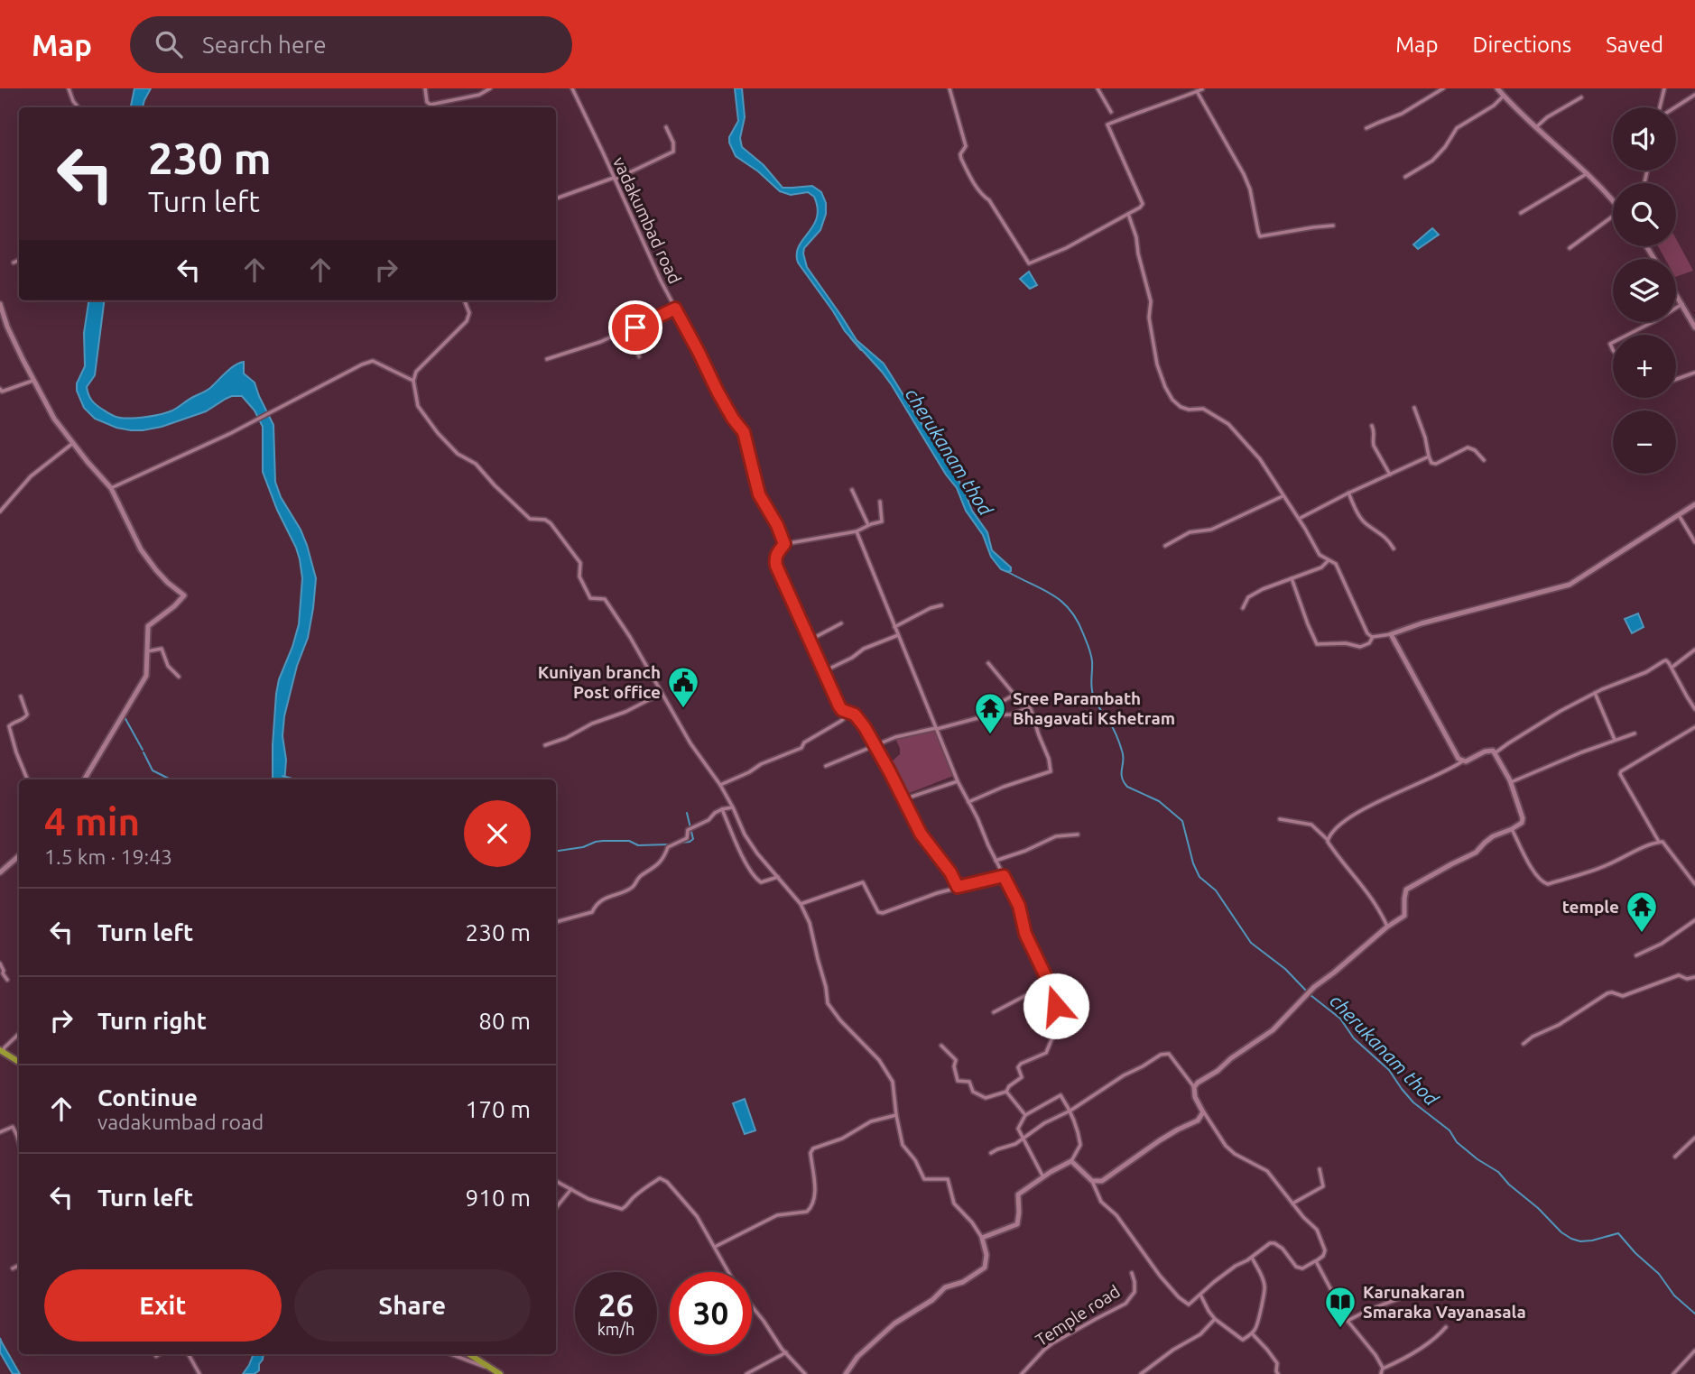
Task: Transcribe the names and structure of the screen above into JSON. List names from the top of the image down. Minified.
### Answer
{"streets":{"street":["vadakumbad road","Temple road"]},"water":["cherukanam thod"],"places":{"public building":["Kuniyan branch Post office"],"temple":["Sree Parambath Bhagavati Kshetram","temple"],"library":["Karunakaran Smaraka Vayanasala"]},"page":{"header":"Map","search":"Search here","nav":["Map","Directions","Saved"],"map_buttons":["+","−"],"turn":["230 m","Turn left"],"heading":["4 min","1.5 km · 19:43"],"list":[{"name":"Turn left","value":"230 m"},{"name":"Turn right","value":"80 m"},{"name":"Continue","note":"vadakumbad road","value":"170 m"},{"name":"Turn left","value":"910 m"}],"buttons":["Exit","Share"],"speed":"26 km/h","limit":"30"}}
